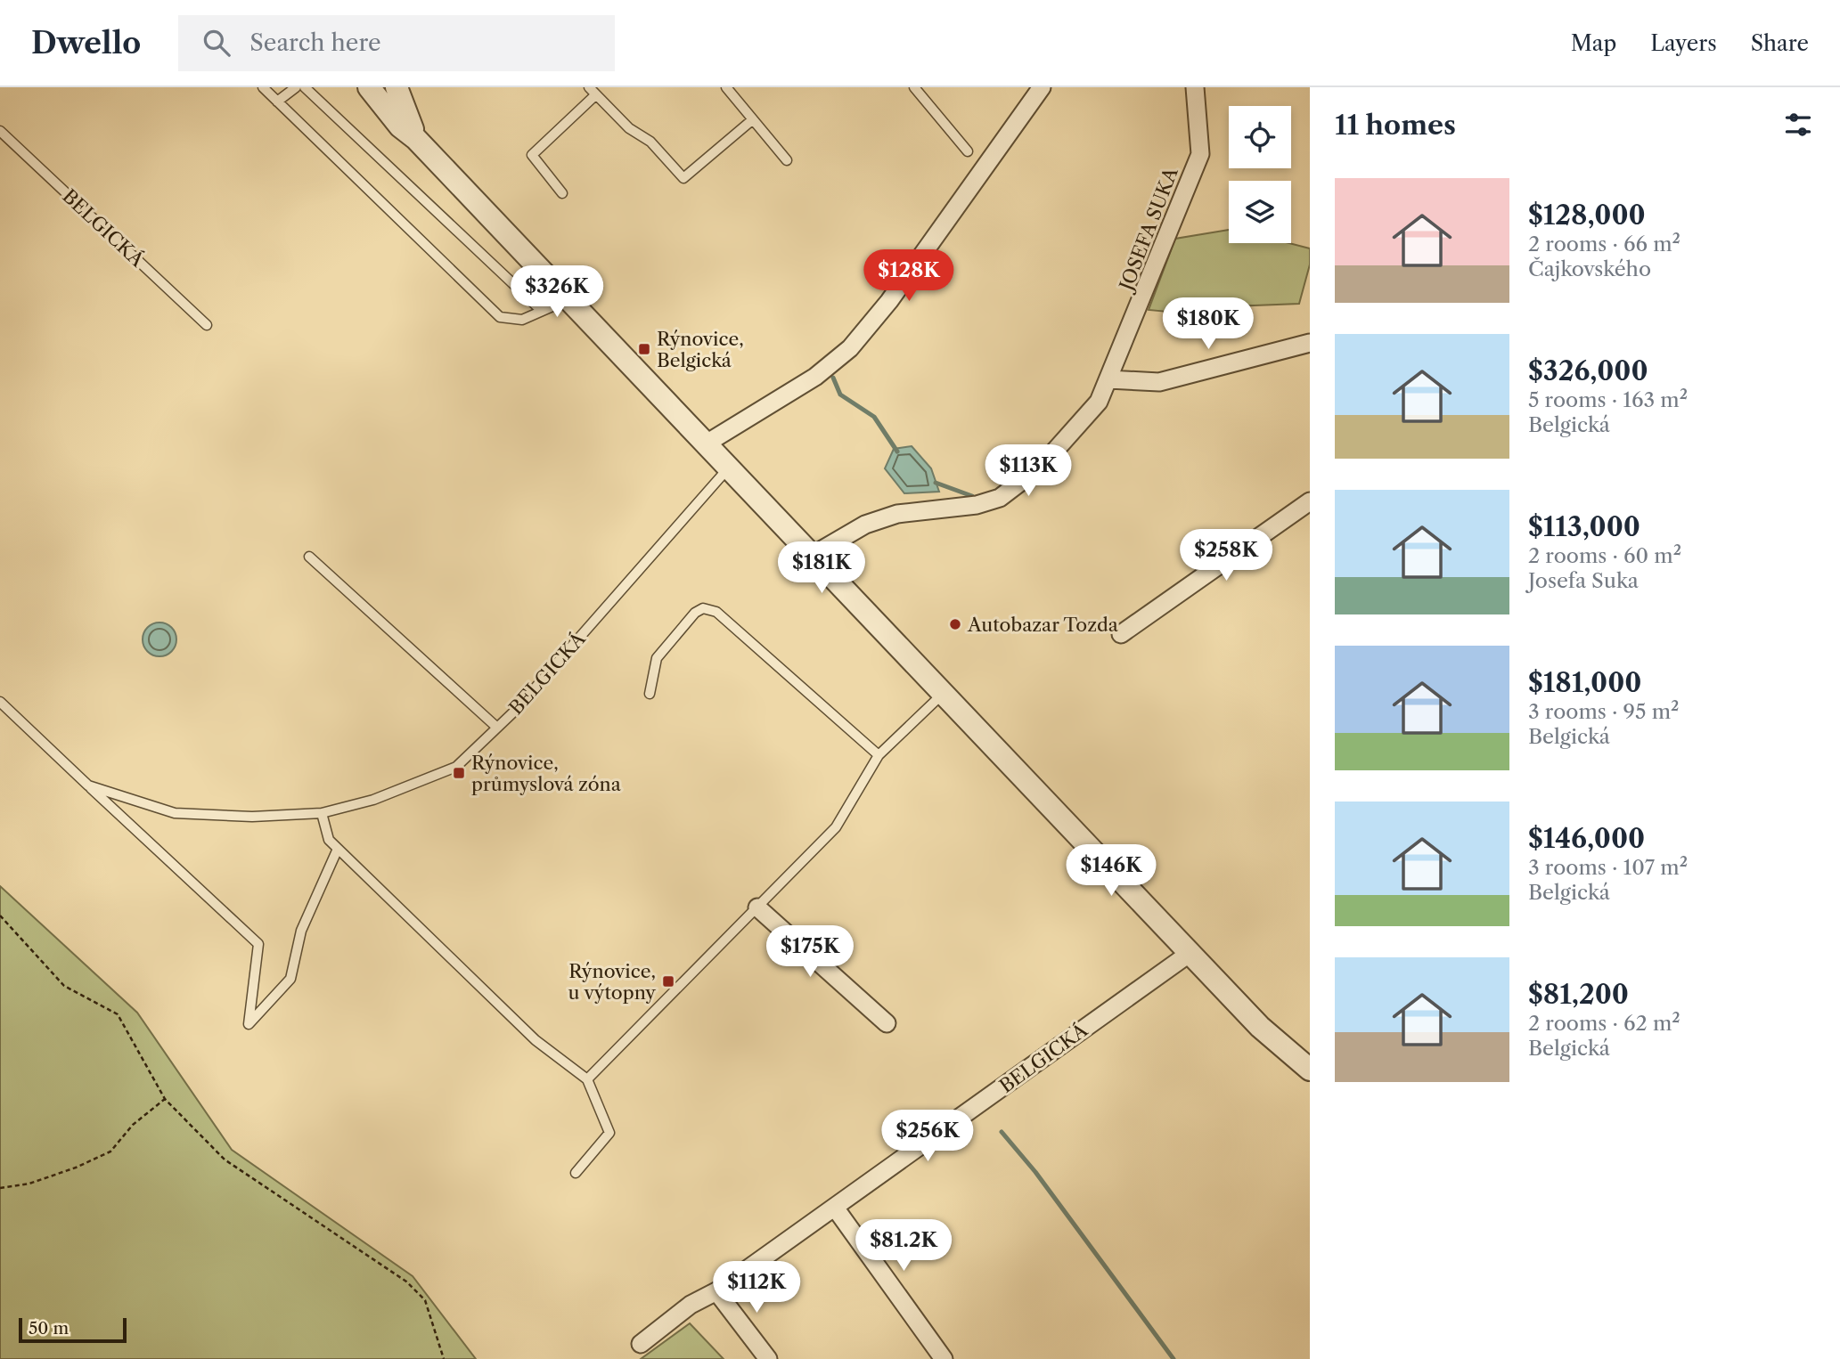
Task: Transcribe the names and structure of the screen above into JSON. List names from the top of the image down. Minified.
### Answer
{"streets":{"street":["BELGICKÁ","JOSEFA SUKA"]},"places":{"transit":["Rýnovice, Belgická","Rýnovice, průmyslová zóna","Rýnovice, u výtopny"],"other":["Autobazar Tozda"]},"scale_bar":"50 m","page":{"header":"Dwello","search":"Search here","nav":["Map","Layers","Share"],"heading":"11 homes","list":[{"name":"$128,000","note":"2 rooms · 66 m² · Čajkovského"},{"name":"$326,000","note":"5 rooms · 163 m² · Belgická"},{"name":"$113,000","note":"2 rooms · 60 m² · Josefa Suka"},{"name":"$181,000","note":"3 rooms · 95 m² · Belgická"},{"name":"$146,000","note":"3 rooms · 107 m² · Belgická"},{"name":"$81,200","note":"2 rooms · 62 m² · Belgická"}],"price":["$128K","$326K","$180K","$113K","$258K","$181K","$146K","$175K","$256K","$81.2K","$112K"],"scale":"50 m"}}
